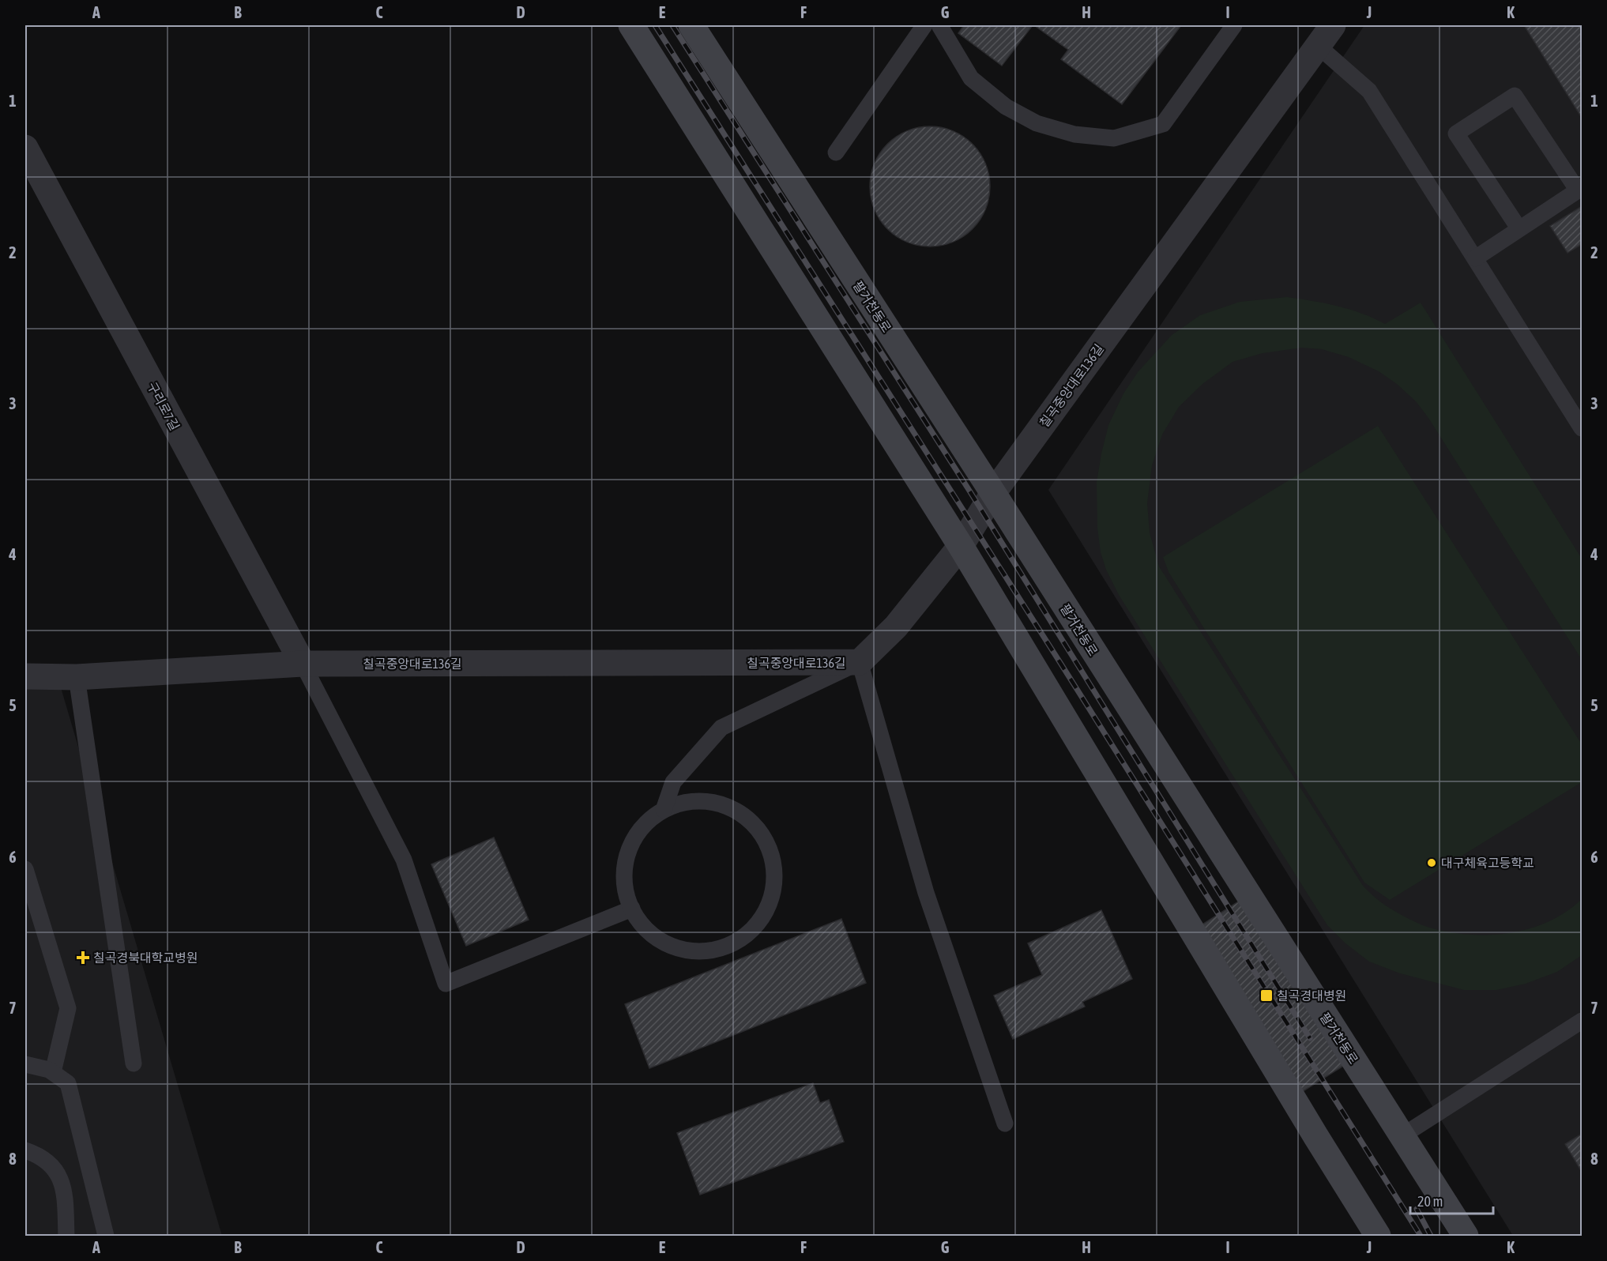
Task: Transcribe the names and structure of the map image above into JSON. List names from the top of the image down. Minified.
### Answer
{"streets":{"street":["팔거천동로","칠곡중앙대로136길","구리로7길"]},"crossings":[["팔거천동로","칠곡중앙대로136길"],["칠곡중앙대로136길","구리로7길"]],"places":{"other":["대구체육고등학교"],"health":["칠곡경북대학교병원"],"transit":["칠곡경대병원"]},"scale_bar":"20 m","grid":{"columns":["A","B","C","D","E","F","G","H","I","J","K"],"rows":["1","2","3","4","5","6","7","8"]}}
